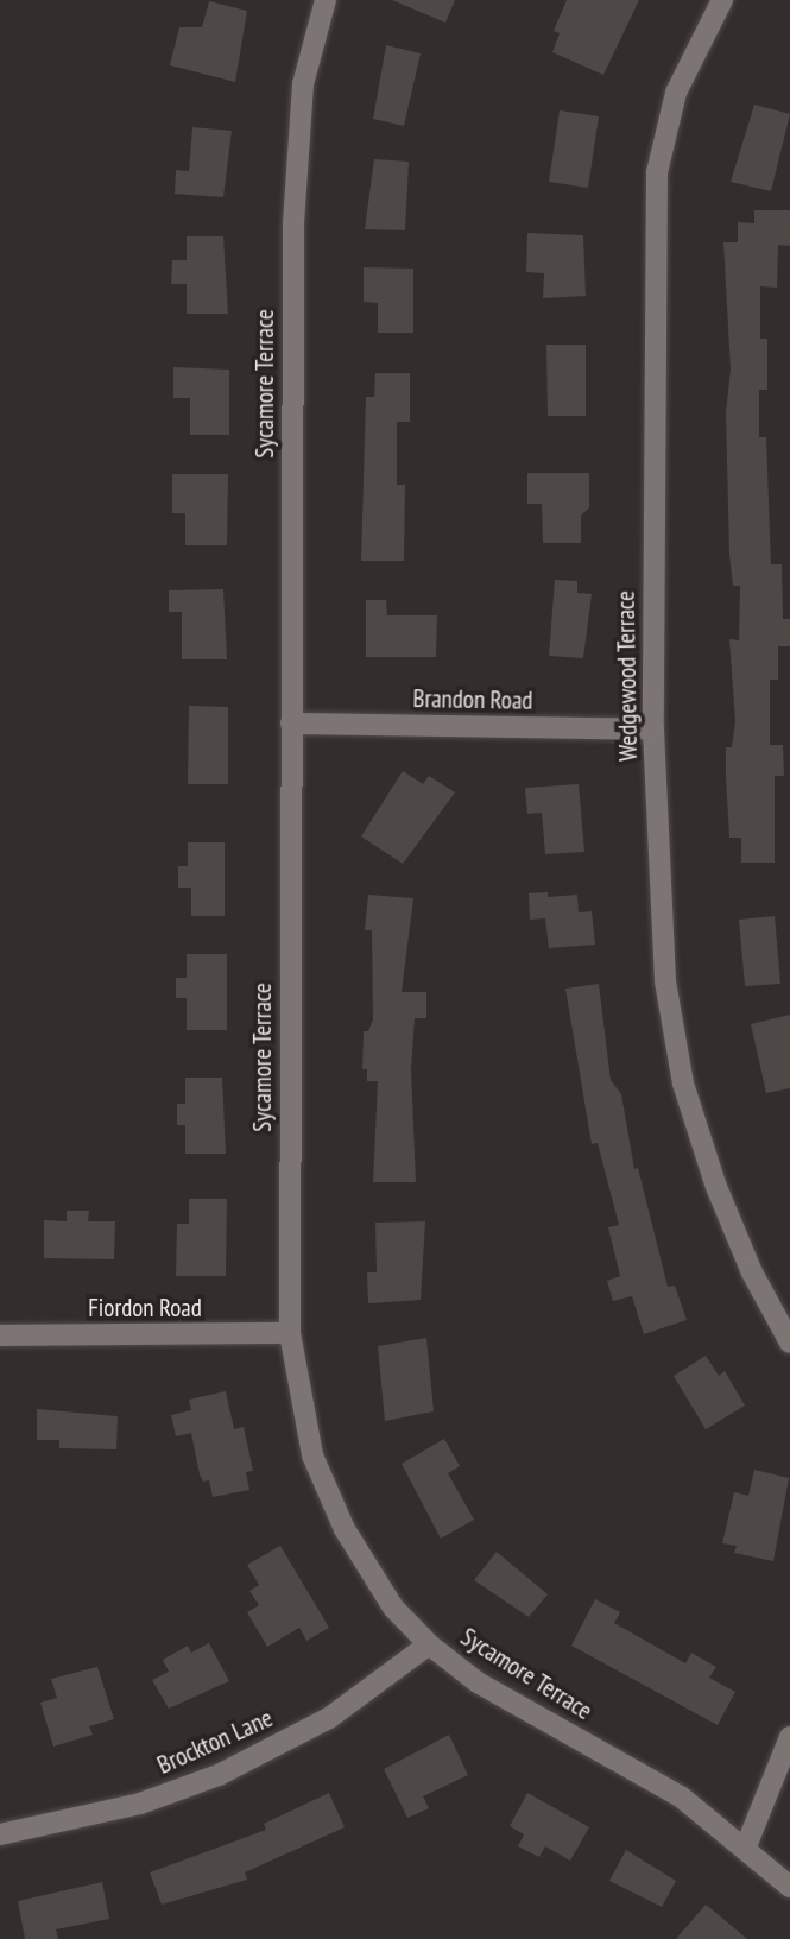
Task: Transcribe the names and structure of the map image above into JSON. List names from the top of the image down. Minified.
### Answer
{"streets":{"street":["Sycamore Terrace","Wedgewood Terrace","Brandon Road","Fiordon Road","Brockton Lane"]},"crossings":[["Sycamore Terrace","Brandon Road"],["Sycamore Terrace","Fiordon Road"],["Sycamore Terrace","Brockton Lane"],["Wedgewood Terrace","Brandon Road"]]}
